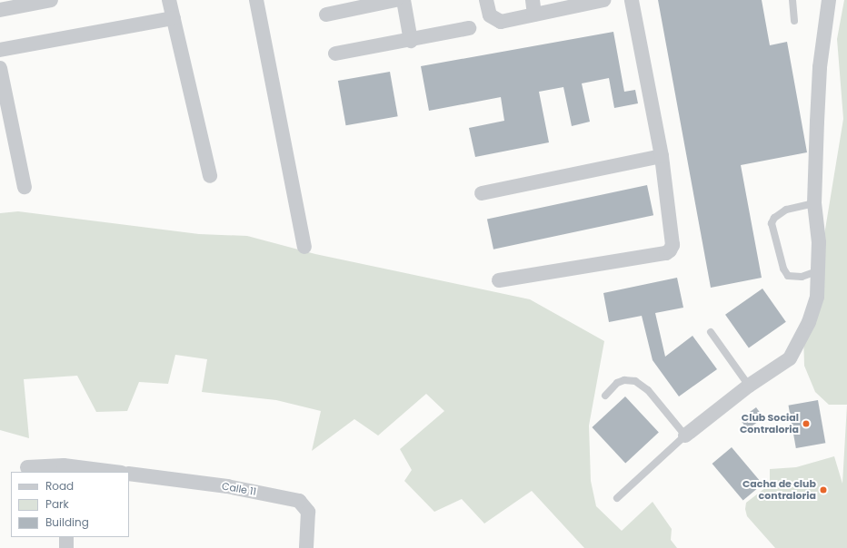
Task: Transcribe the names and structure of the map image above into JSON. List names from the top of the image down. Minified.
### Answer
{"streets":{"street":["Calle 11"]},"places":["Club Social Contraloria","Cacha de club contraloria"],"legend":["Road","Park","Building"]}
